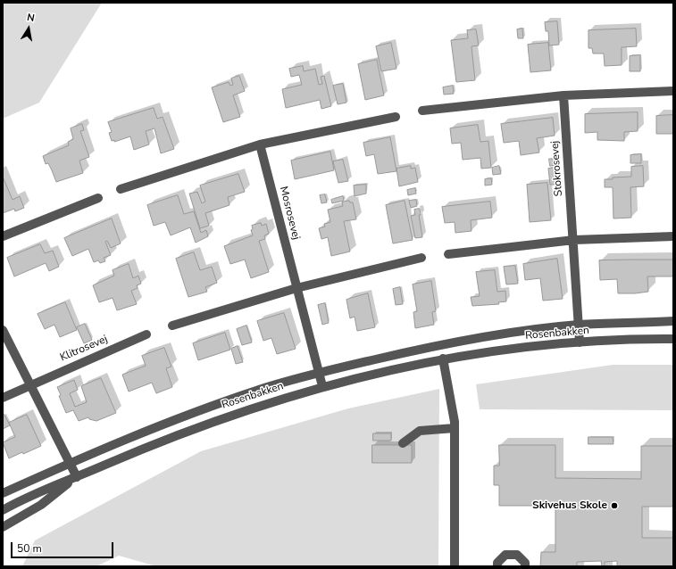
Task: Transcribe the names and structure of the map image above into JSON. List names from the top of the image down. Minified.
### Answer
{"streets":{"street":["Stokrosevej","Mosrosevej","Rosenbakken","Klitrosevej"]},"crossings":[["Stokrosevej","Rosenbakken"],["Mosrosevej","Rosenbakken"]],"places":["Skivehus Skole"],"scale_bar":"50 m","north":"top"}
